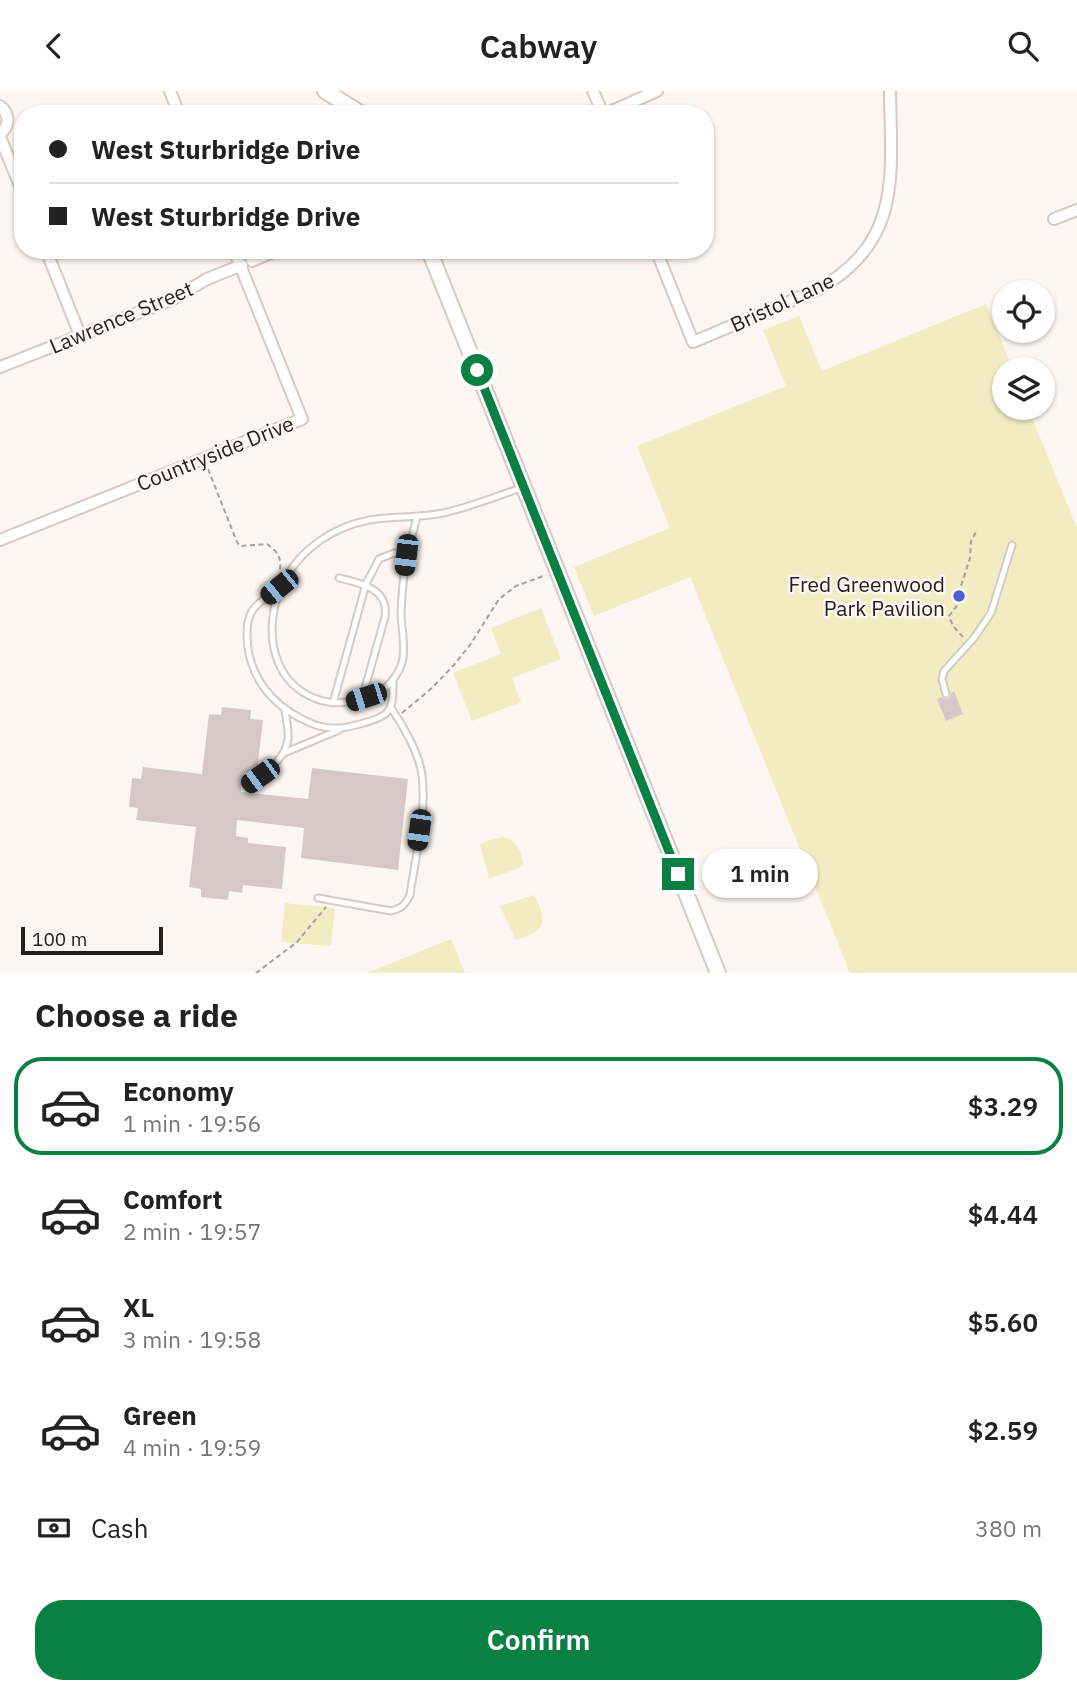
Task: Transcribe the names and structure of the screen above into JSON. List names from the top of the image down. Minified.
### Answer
{"streets":{"street":["Bristol Lane","Lawrence Street","Countryside Drive"]},"crossings":[["Lawrence Street","Countryside Drive"]],"places":["Fred Greenwood Park Pavilion"],"scale_bar":"100 m","page":{"header":"Cabway","banner":["West Sturbridge Drive","West Sturbridge Drive"],"bubble":"1 min","scale":"100 m","heading":"Choose a ride","list":[{"name":"Economy","note":"1 min · 19:56","value":"$3.29"},{"name":"Comfort","note":"2 min · 19:57","value":"$4.44"},{"name":"XL","note":"3 min · 19:58","value":"$5.60"},{"name":"Green","note":"4 min · 19:59","value":"$2.59"}],"pay":["Cash","380 m"],"buttons":"Confirm"}}
